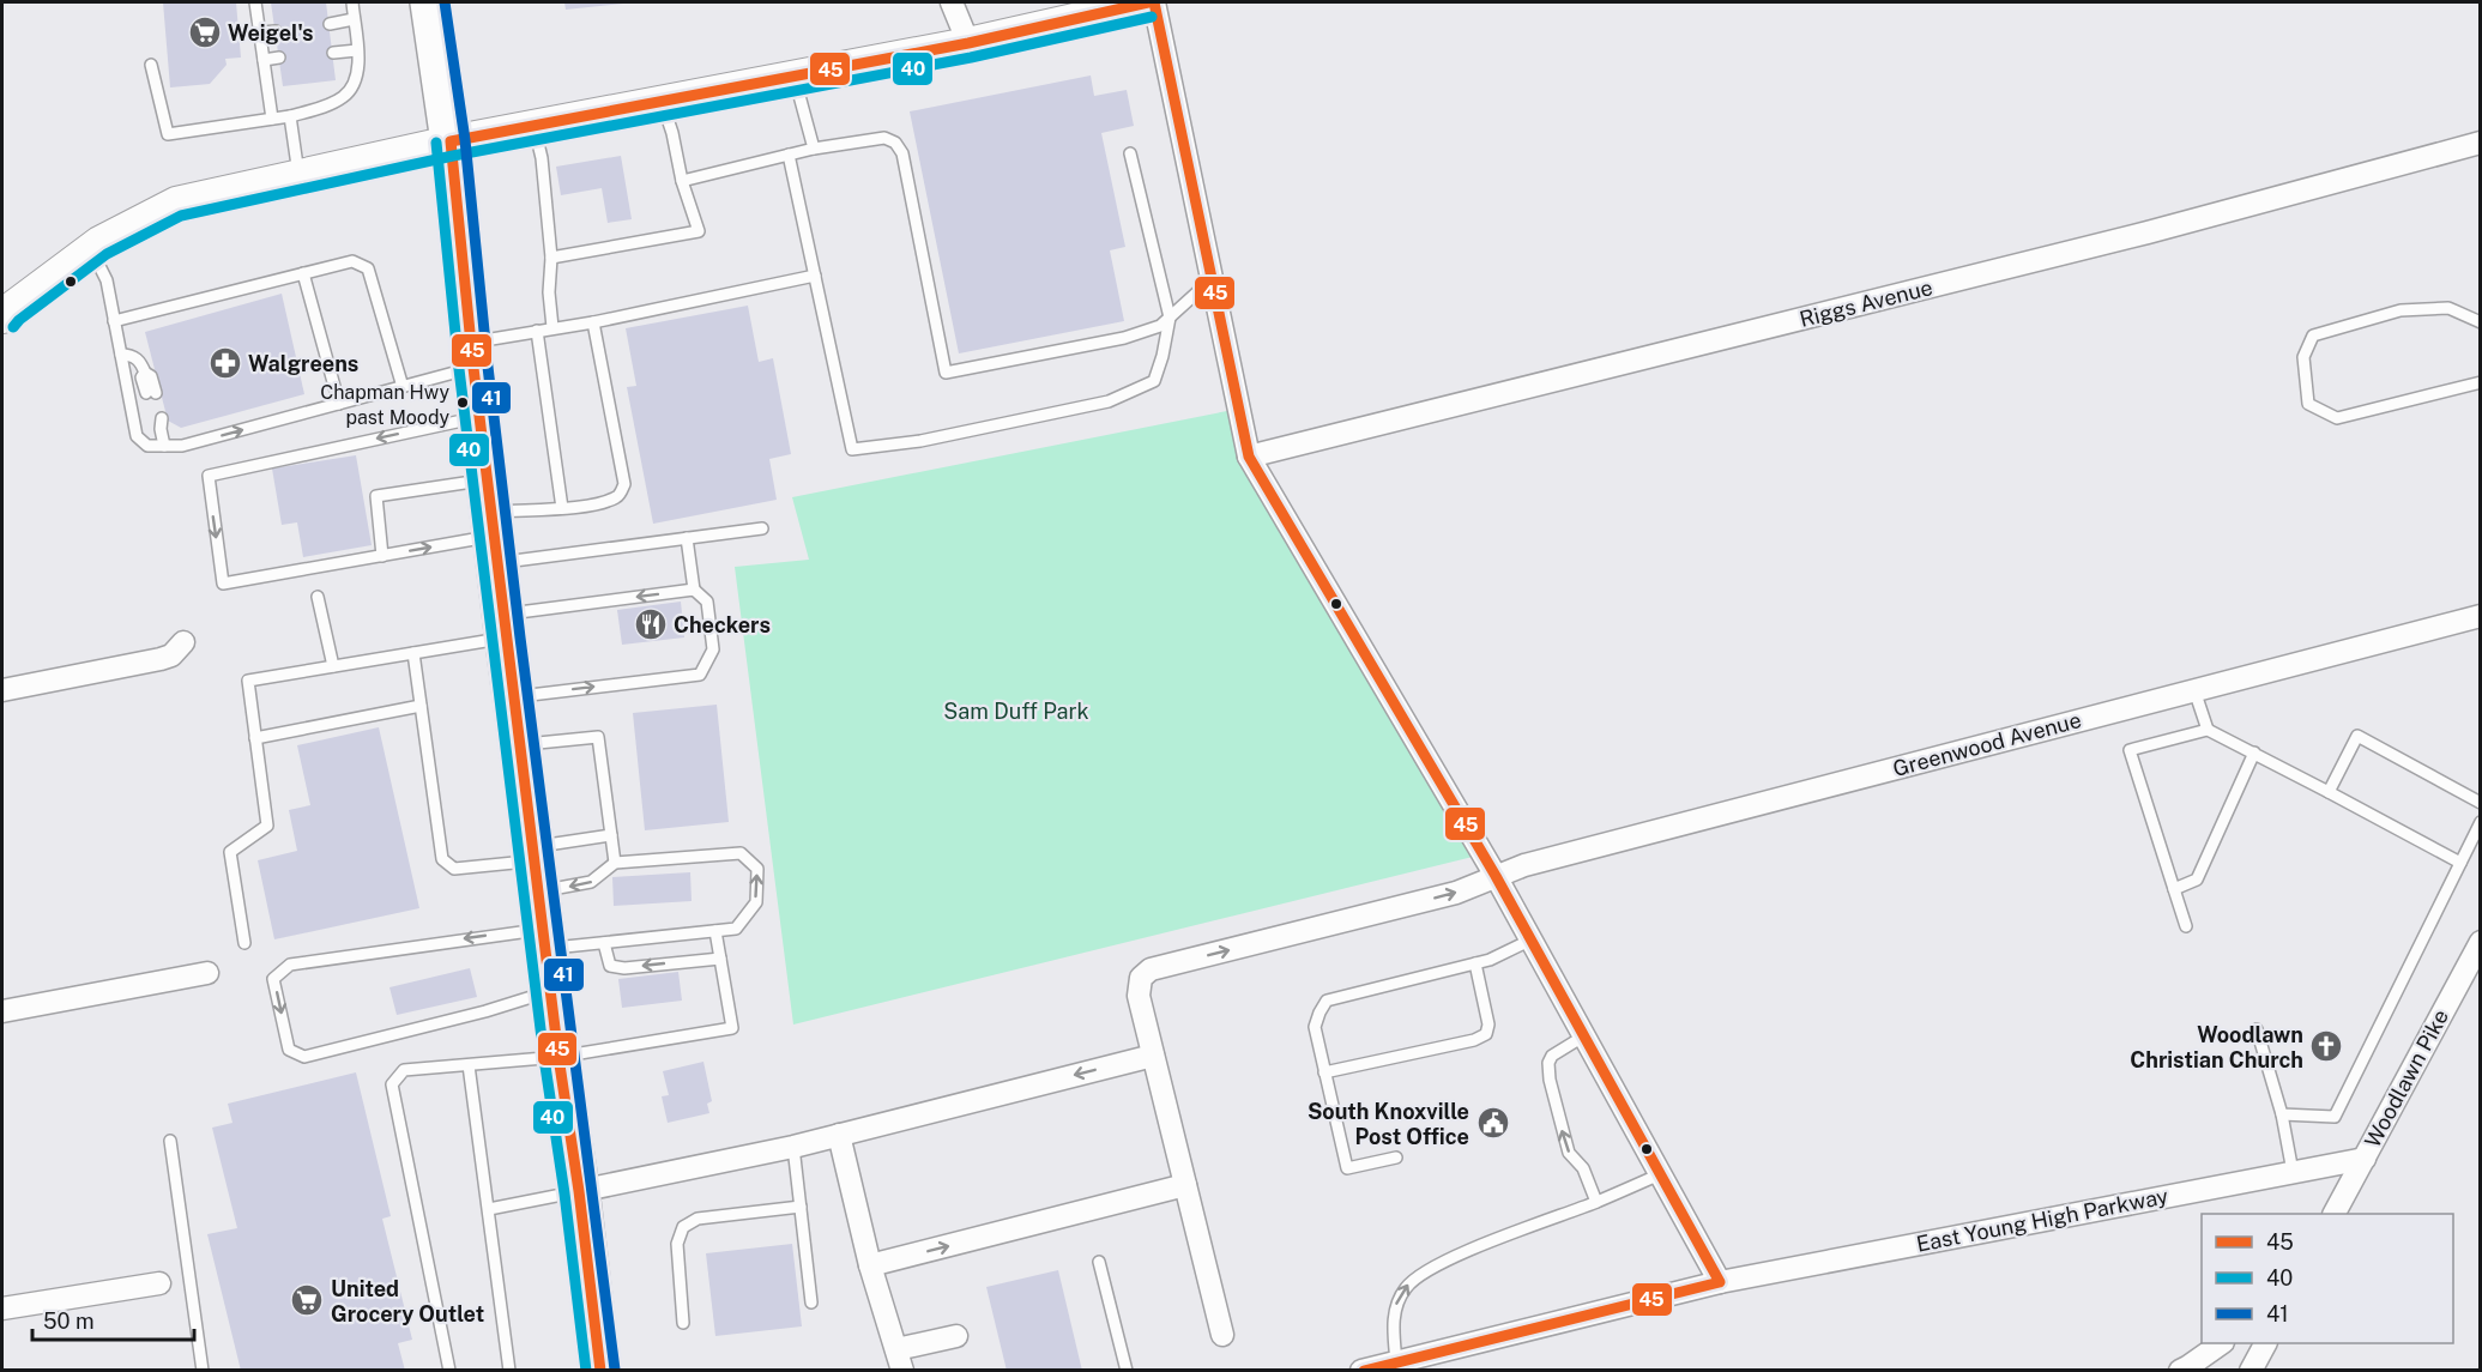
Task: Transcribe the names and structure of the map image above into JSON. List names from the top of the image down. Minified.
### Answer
{"streets":{"street":["Riggs Avenue","Greenwood Avenue","Woodlawn Pike","East Young High Parkway"]},"crossings":[["Woodlawn Pike","East Young High Parkway"]],"parks":["Sam Duff Park"],"places":{"supermarket":["Weigel's","United Grocery Outlet"],"pharmacy":["Walgreens"],"other":["Chapman Hwy past Moody"],"restaurant":["Checkers"],"church":["Woodlawn Christian Church"],"public building":["South Knoxville Post Office"]},"lines":["transit line 45","transit line 41","transit line 40"],"legend":["45","40","41"],"scale_bar":"50 m"}
